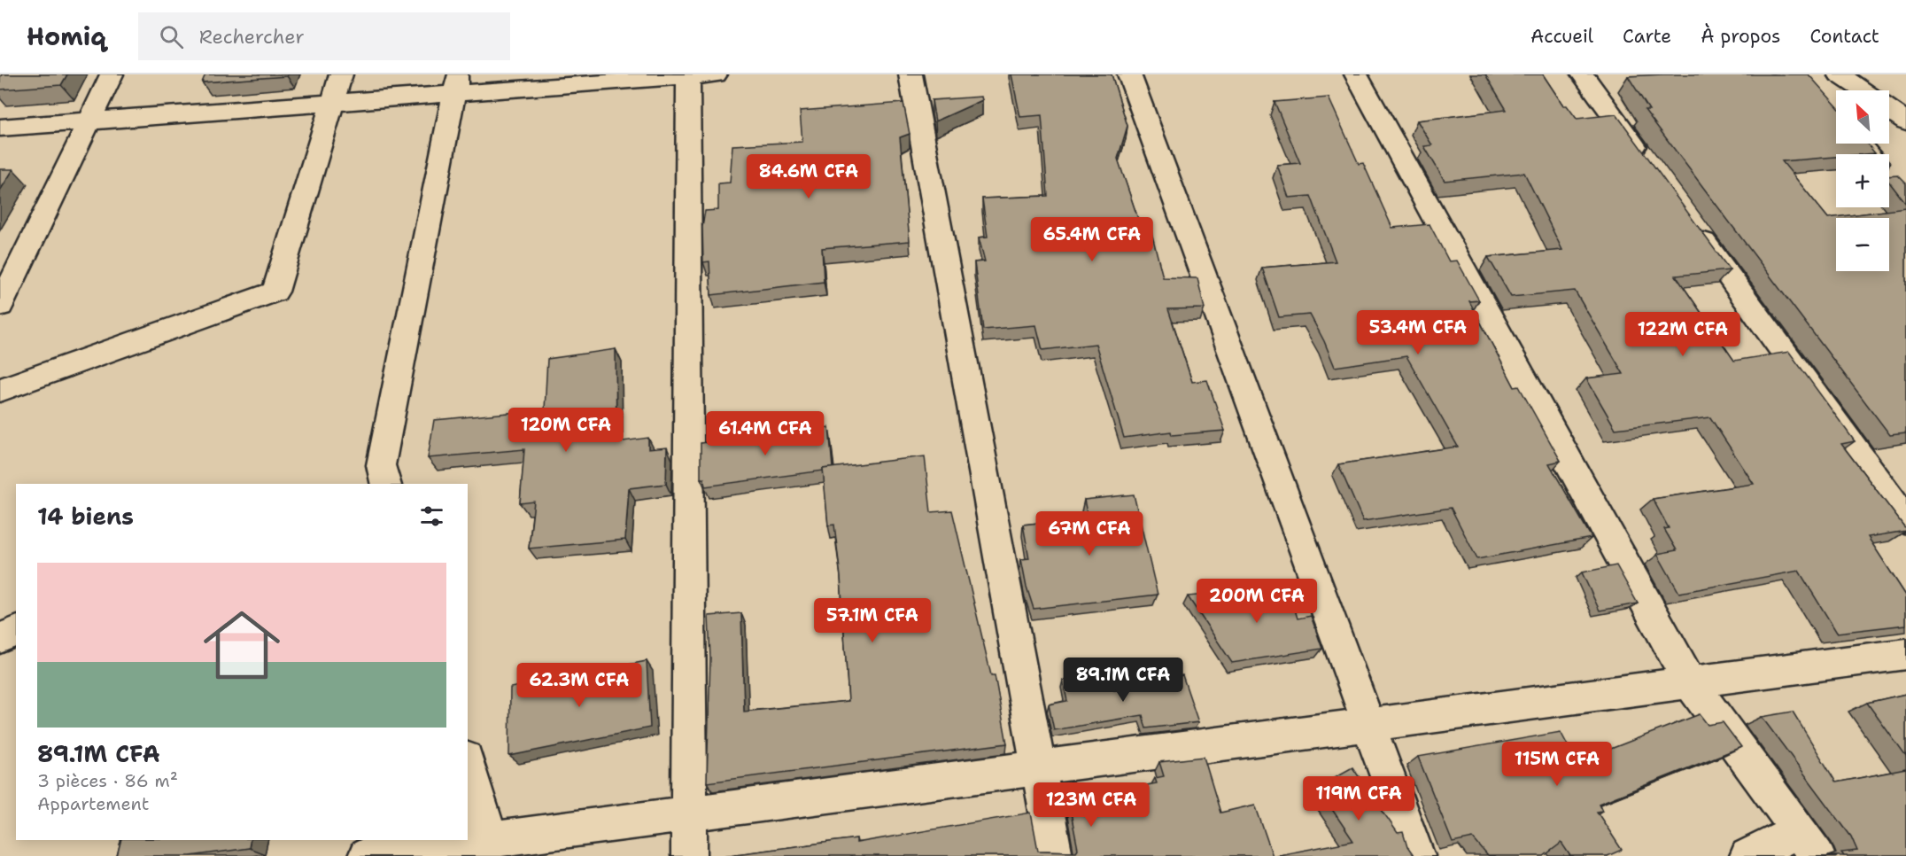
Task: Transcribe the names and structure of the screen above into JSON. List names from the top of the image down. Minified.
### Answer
{"north":"top left","page":{"header":"Homiq","search":"Rechercher","nav":["Accueil","Carte","À propos","Contact"],"map_buttons":["+","−"],"price":["84.6M CFA","65.4M CFA","53.4M CFA","122M CFA","120M CFA","61.4M CFA","67M CFA","200M CFA","57.1M CFA","89.1M CFA","62.3M CFA","115M CFA","119M CFA","123M CFA"],"heading":"14 biens","list":[{"name":"89.1M CFA","note":"3 pièces · 86 m² · Appartement"}]}}
